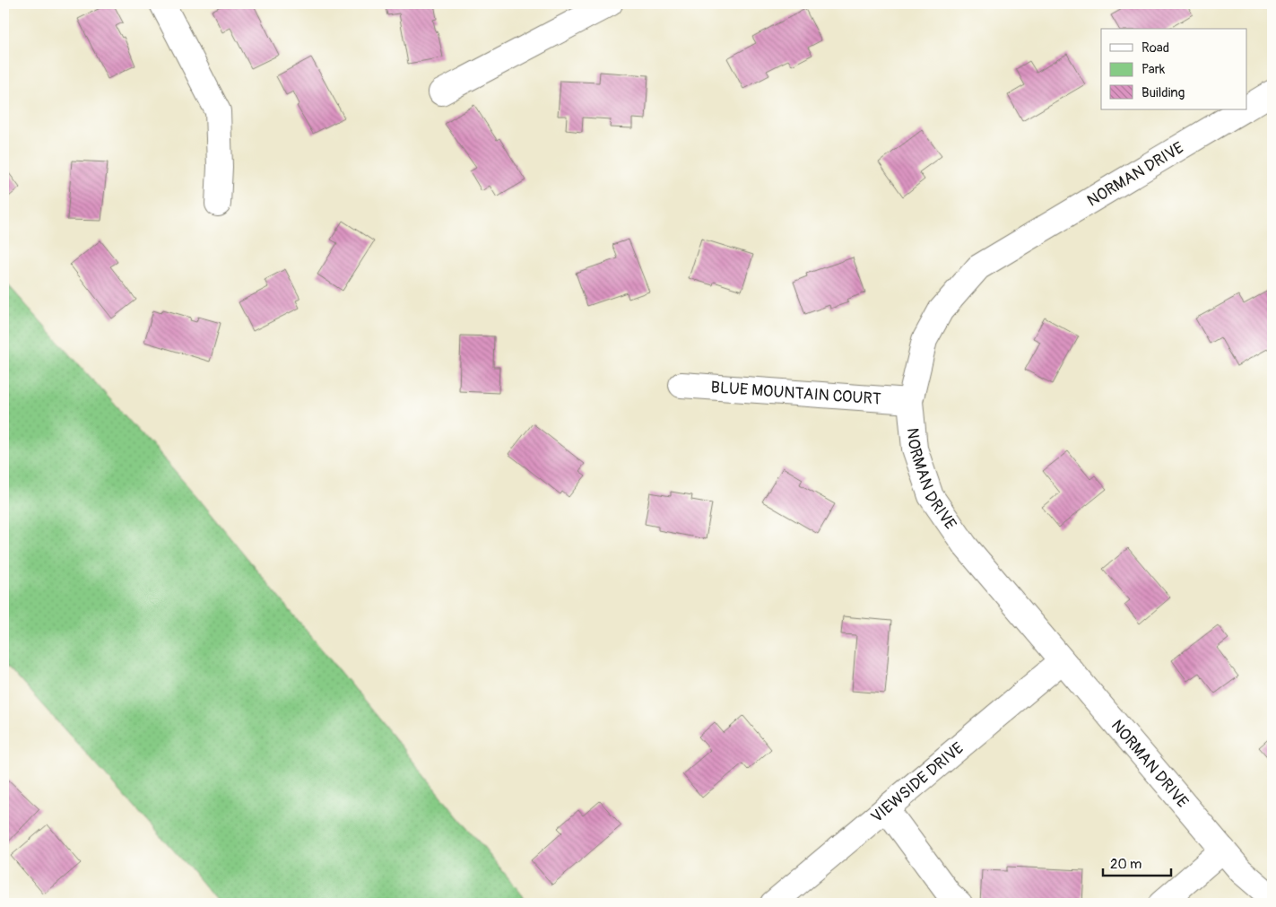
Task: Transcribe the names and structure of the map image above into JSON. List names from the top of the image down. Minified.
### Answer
{"streets":{"street":["NORMAN DRIVE","BLUE MOUNTAIN COURT","VIEWSIDE DRIVE"]},"crossings":[["NORMAN DRIVE","BLUE MOUNTAIN COURT"],["NORMAN DRIVE","VIEWSIDE DRIVE"]],"legend":["Road","Park","Building"],"scale_bar":"20 m"}
